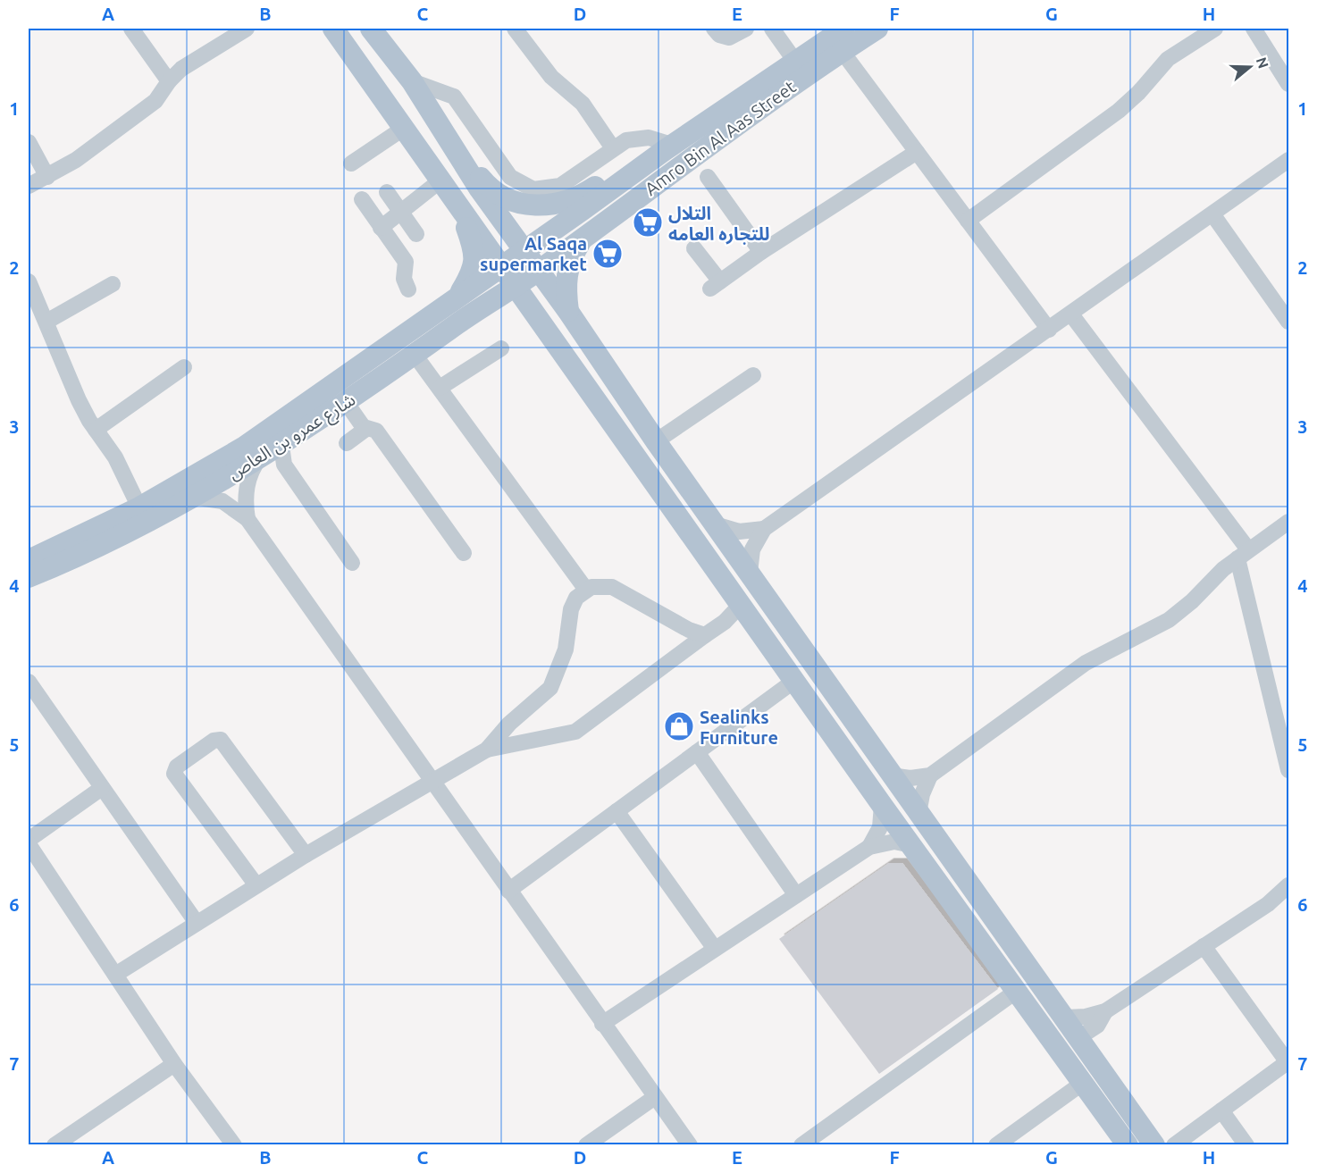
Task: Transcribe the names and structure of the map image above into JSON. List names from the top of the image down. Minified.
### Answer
{"streets":{"main road":["Amro Bin Al Aas Street","شارع عمرو بن العاص"]},"crossings":[["Amro Bin Al Aas Street","شارع عمرو بن العاص"]],"places":{"supermarket":["التلال للتجاره العامه","Al Saqa supermarket"],"shop":["Sealinks Furniture"]},"north":"right","grid":{"columns":["A","B","C","D","E","F","G","H"],"rows":["1","2","3","4","5","6","7"]}}
